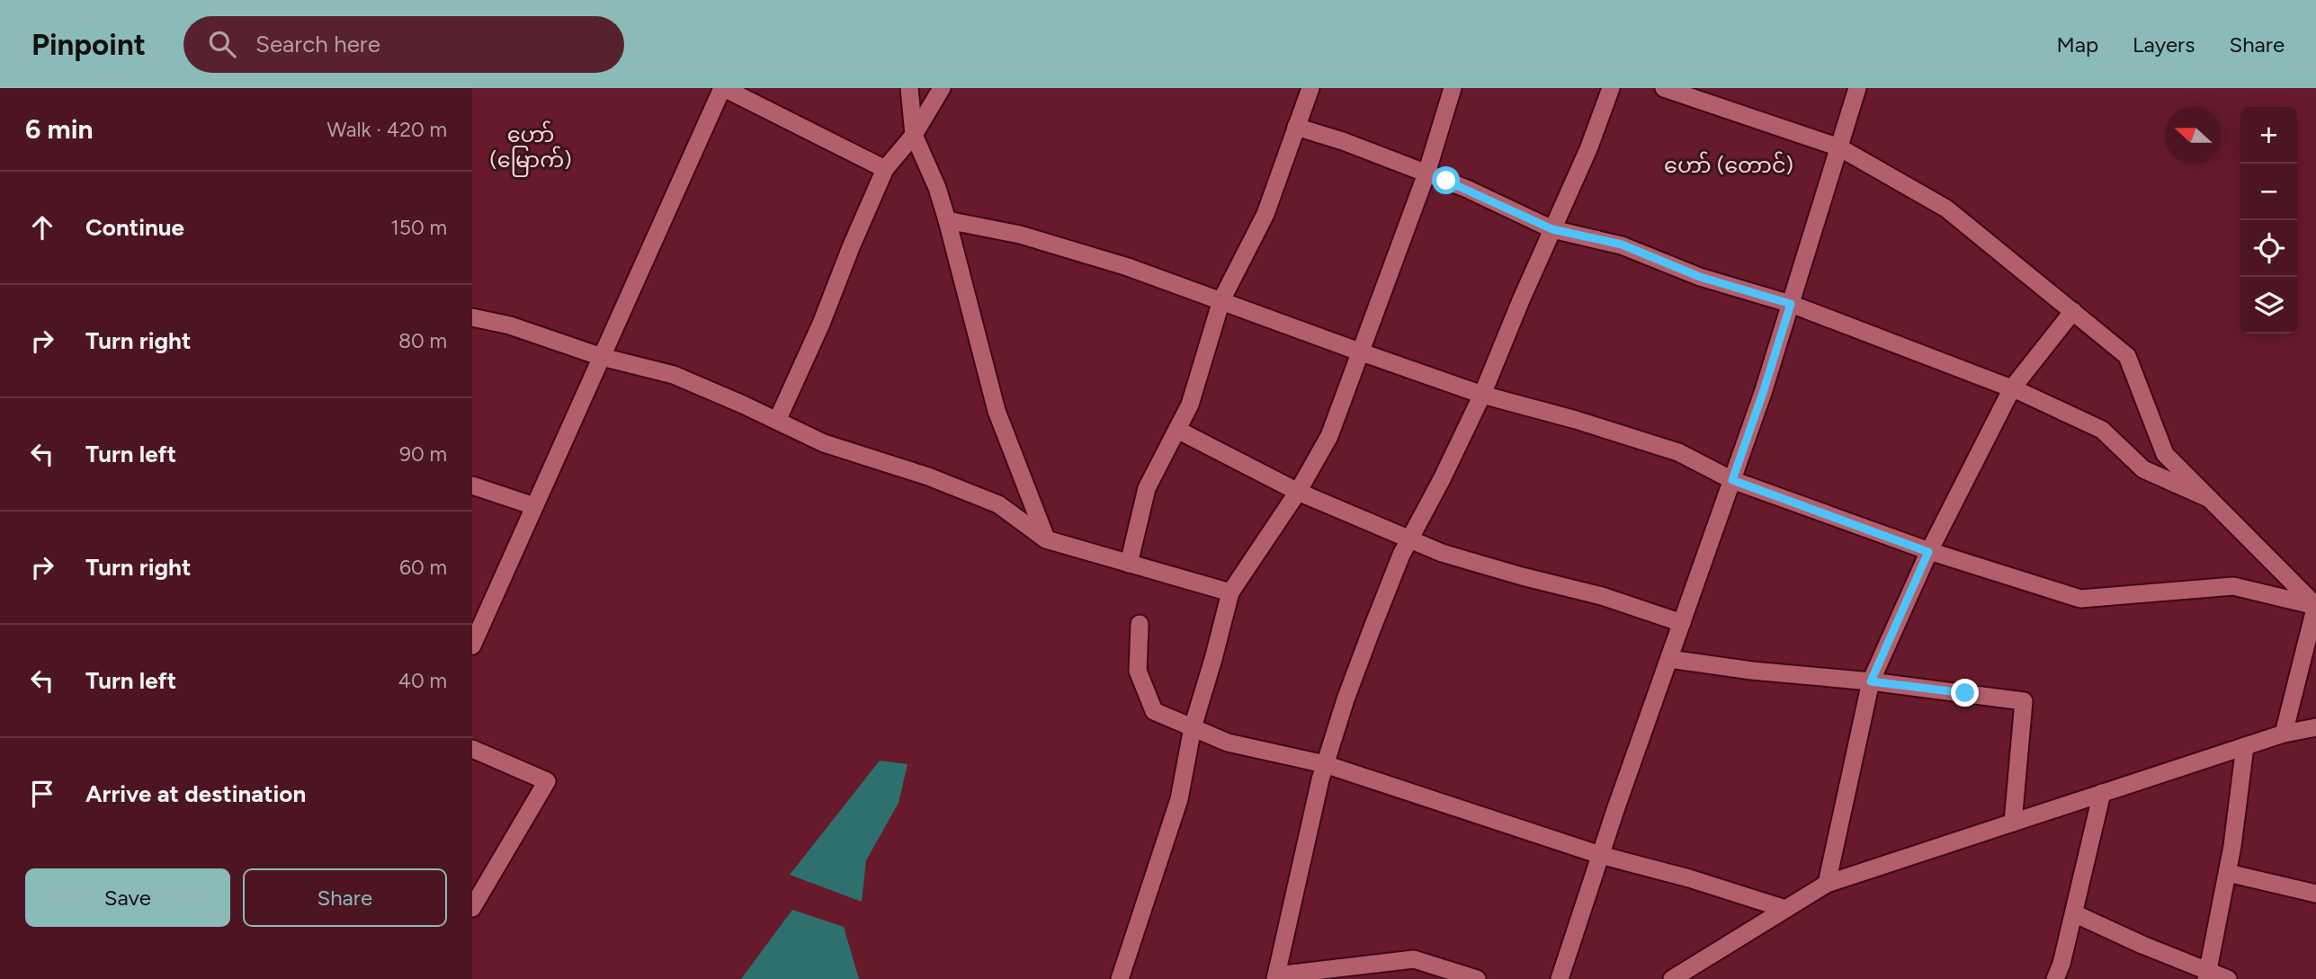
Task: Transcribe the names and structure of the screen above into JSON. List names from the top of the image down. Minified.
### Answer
{"districts":["ဟော် (မြောက်)","ဟော် (တောင်)"],"north":"left","page":{"header":"Pinpoint","search":"Search here","nav":["Map","Layers","Share"],"heading":["6 min","Walk · 420 m"],"map_buttons":["+","−"],"list":[["Continue","150 m"],["Turn right","80 m"],["Turn left","90 m"],["Turn right","60 m"],["Turn left","40 m"],"Arrive at destination"],"buttons":["Save","Share"]}}
